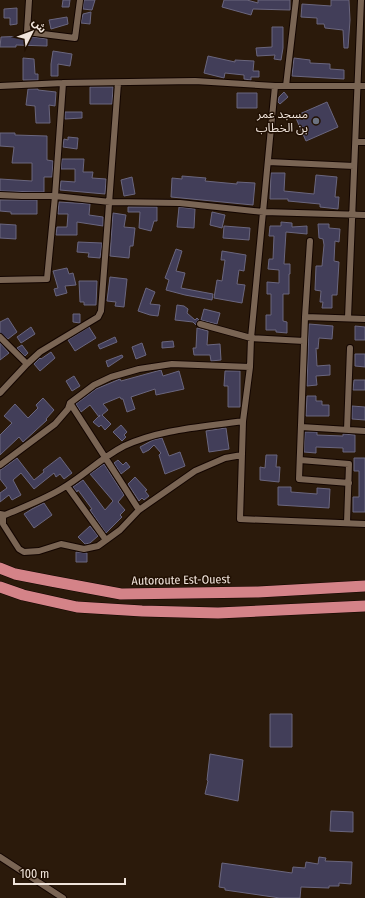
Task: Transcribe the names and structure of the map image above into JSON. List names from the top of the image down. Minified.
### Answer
{"streets":{"highway":["Autoroute Est-Ouest"]},"places":["مسجد عمر بن الخطاب"],"scale_bar":"100 m","north":"top right"}
